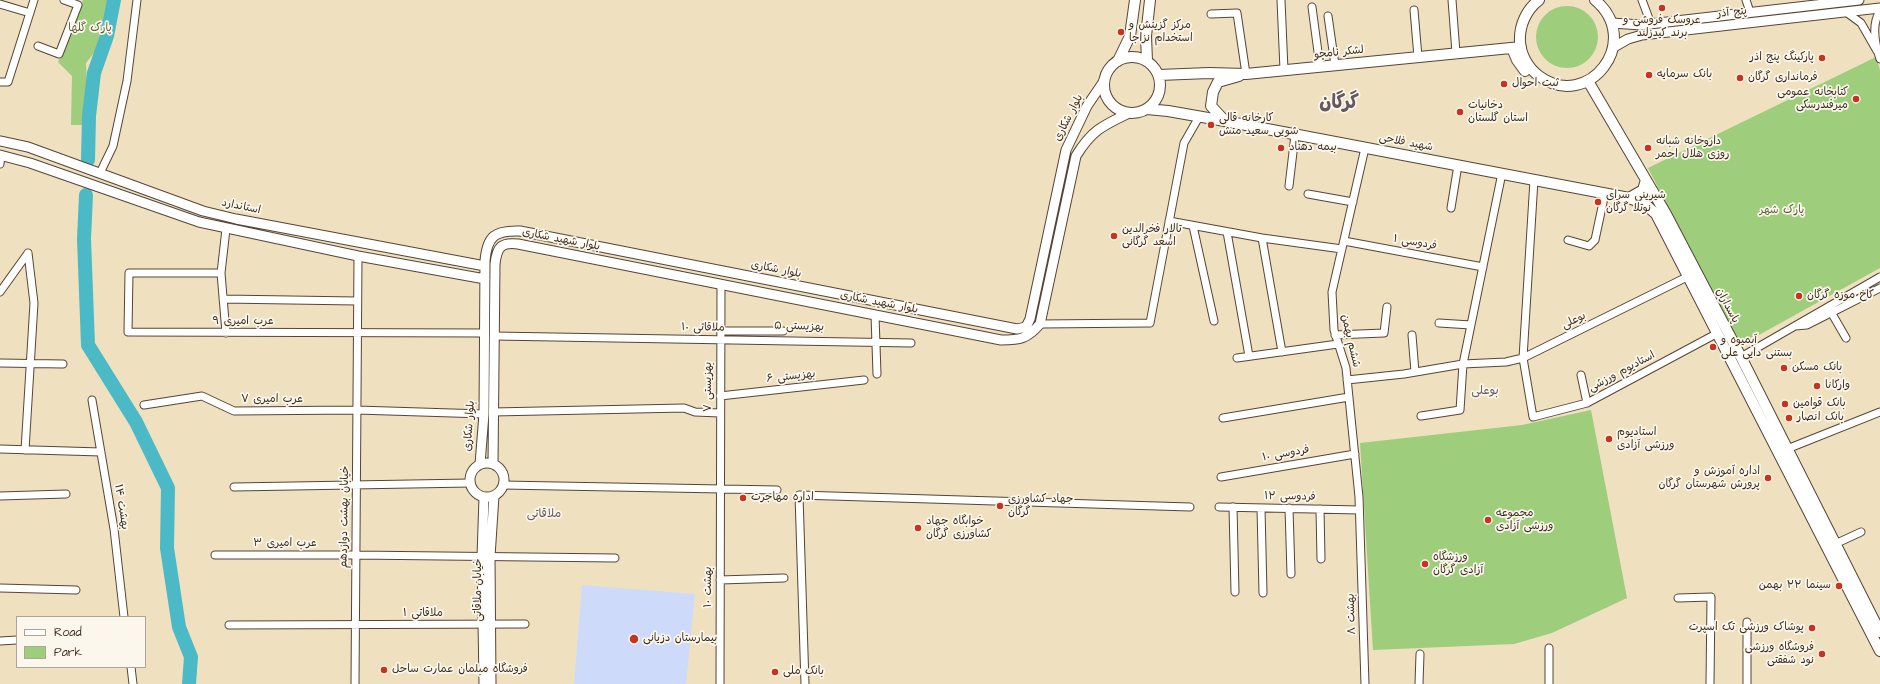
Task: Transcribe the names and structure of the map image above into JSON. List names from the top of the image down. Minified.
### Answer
{"streets":{"main road":["پنج آذر","لشکر نامجو","بلوار شکاری","شهید فلاحی","استاندارد","بلوار شهید شکاری","پاسداران","خیابان ملاقاتی"],"street":["۱ فردوسی","بوعلی","۹ عرب امیری","۵ بهزیستی","۱۰ ملاقاتی","ششم بهمن","استادیوم ورزشی","بهزیستی ۶","۷ بهزیستی","۷ عرب امیری","۱۰ فردوسی","۱۲ فردوسی","بهشت ۱۴","خیابان بهشت دوازدهم","۳ عرب امیری","بهشت ۱۰","ملاقاتی ۱","۸ بهشت"]},"crossings":[["لشکر نامجو","بلوار شکاری"],["لشکر نامجو","شهید فلاحی"],["بلوار شکاری","شهید فلاحی"],["بلوار شکاری","استاندارد"],["بلوار شکاری","بلوار شهید شکاری"],["بلوار شکاری","۹ عرب امیری"],["بلوار شکاری","۱۰ ملاقاتی"],["بلوار شکاری","۷ عرب امیری"],["بلوار شکاری","خیابان ملاقاتی"],["شهید فلاحی","پاسداران"],["شهید فلاحی","ششم بهمن"],["بلوار شهید شکاری","۷ بهزیستی"],["۱ فردوسی","ششم بهمن"],["پاسداران","بوعلی"],["پاسداران","استادیوم ورزشی"],["بوعلی","ششم بهمن"],["بوعلی","استادیوم ورزشی"],["۹ عرب امیری","خیابان بهشت دوازدهم"],["۵ بهزیستی","۱۰ ملاقاتی"],["۵ بهزیستی","۷ بهزیستی"],["ششم بهمن","۱۰ فردوسی"],["ششم بهمن","۱۲ فردوسی"],["ششم بهمن","۸ بهشت"],["بهزیستی ۶","۷ بهزیستی"],["۷ بهزیستی","۷ عرب امیری"],["۷ بهزیستی","بهشت ۱۰"],["۷ عرب امیری","خیابان بهشت دوازدهم"],["خیابان بهشت دوازدهم","۳ عرب امیری"],["خیابان بهشت دوازدهم","ملاقاتی ۱"],["۳ عرب امیری","خیابان ملاقاتی"],["خیابان ملاقاتی","ملاقاتی ۱"]],"districts":["گرگان","بوعلی","ملاقاتی"],"parks":["پارک گلها","پارک شهر"],"places":["عروسک فروشی و برند کیدزلند","مرکز گزینش و استخدام نزاجا","پارکینگ پنج اذر","بانک سرمایه","فرمانداری گرگان","ثبت احوال","کتابخانه عمومی میرفندرسکی","دخانیات استان گلستان","کارخانه قالی شویی سعید منش","بیمه دهناد","داروخانه شبانه روزی هلال احمر","شیرینی سرای نوتلا گرگان","تالار فخرالدین اسعد گرگانی","کاخ موزه گرگان","آبمیوه و بستنی دایی علی","بانک مسکن","وارکانا","بانک قوامین","بانک انصار","استادیوم ورزشی آزادی","اداره آموزش و پرورش شهرستان گرگان","اداره مهاجرت","جهاد کشاورزی گرگان","مجموعه ورزشی آزادی","خوابگاه جهاد کشاورزی گرگان","ورزشگاه آزادی گرگان","سینما ۲۲ بهمن","پوشاک ورزشی تک اسپرت","بیمارستان دزیانی","فروشگاه ورزشی نود شفقتی","فروشگاه مبلمان عمارت ساحل","بانک ملی"],"legend":["Road","Park"]}
